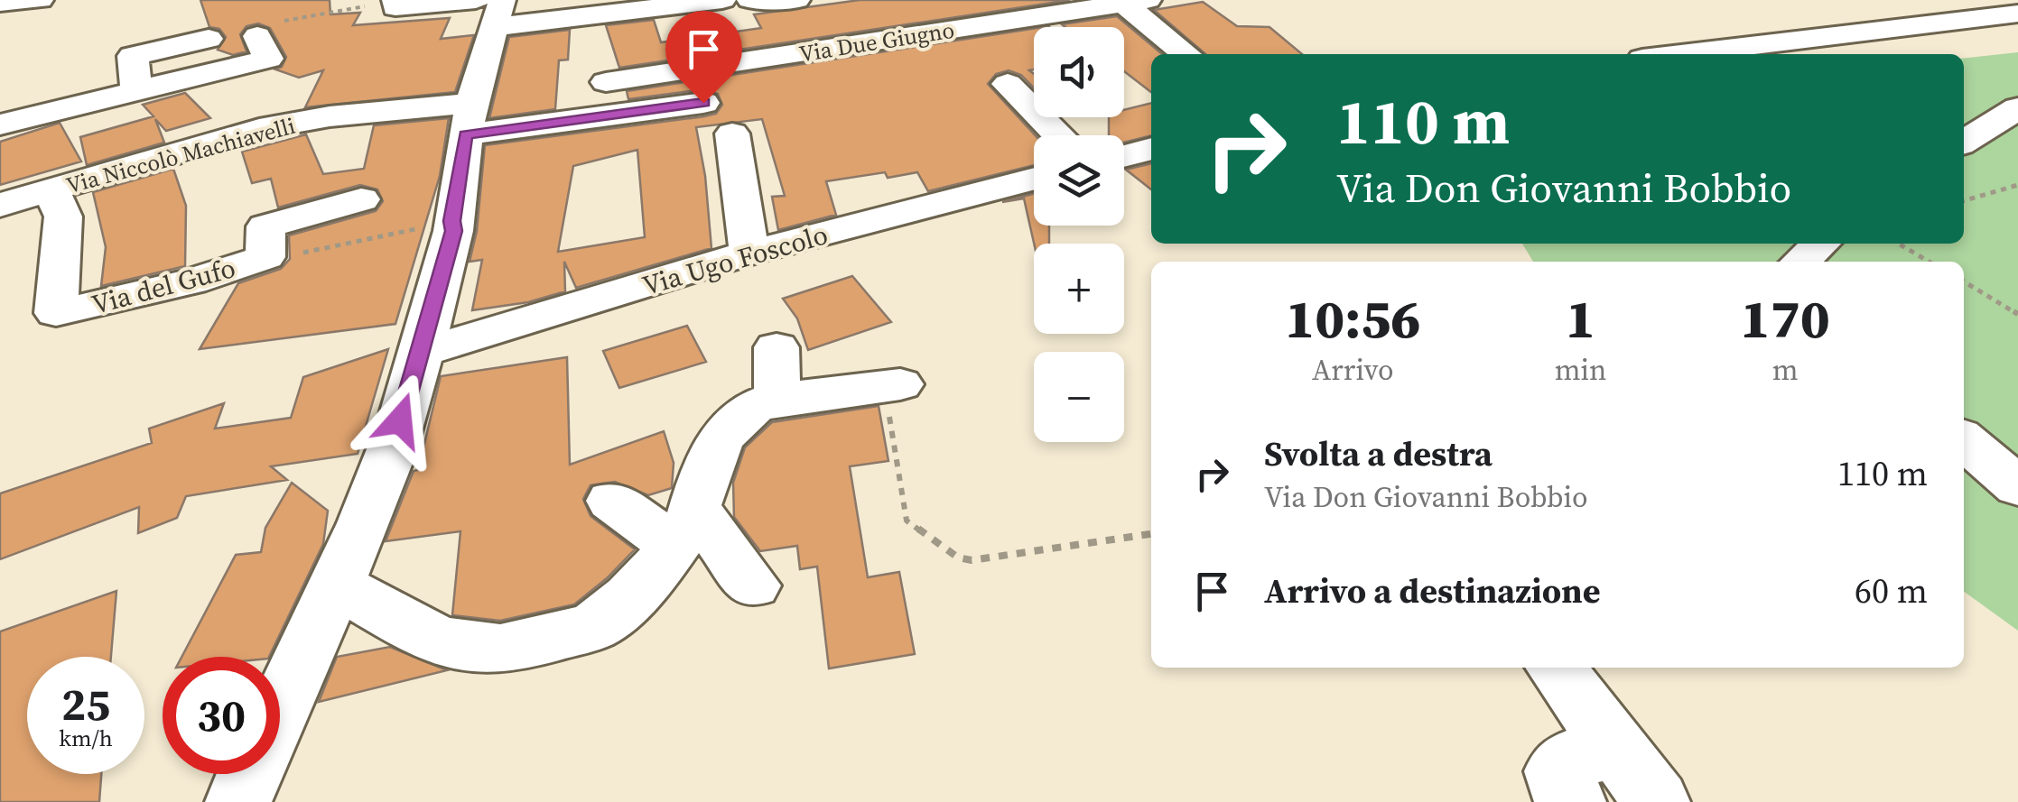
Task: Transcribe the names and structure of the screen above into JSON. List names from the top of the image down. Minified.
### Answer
{"streets":{"street":["Via Due Giugno","Via Niccolò Machiavelli","Via Ugo Foscolo","Via del Gufo"]},"crossings":[["Via Due Giugno","Via Niccolò Machiavelli"],["Via Niccolò Machiavelli","Via del Gufo"]],"page":{"map_buttons":["+","−"],"turn":["110 m","Via Don Giovanni Bobbio"],"eta":["10:56","Arrivo","1","min","170","m"],"list":[{"name":"Svolta a destra","note":"Via Don Giovanni Bobbio","value":"110 m"},{"name":"Arrivo a destinazione","value":"60 m"}],"speed":"25 km/h","limit":"30"}}
